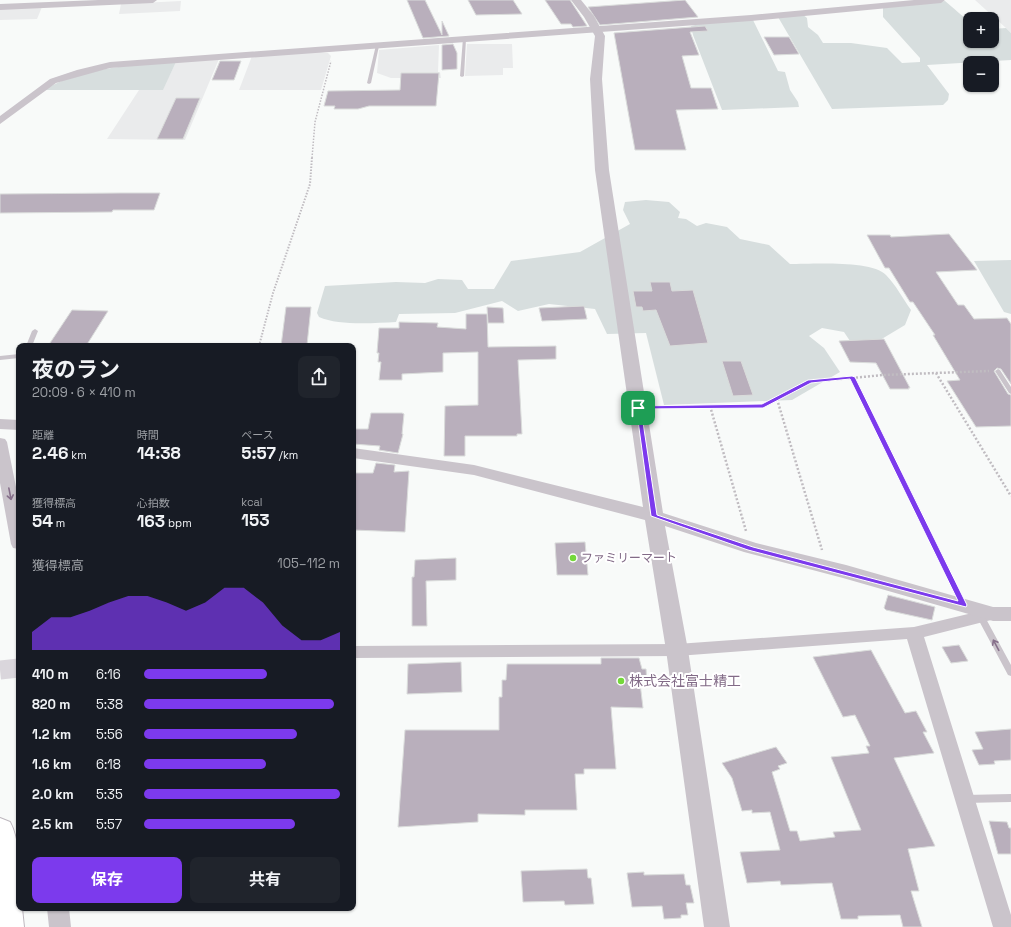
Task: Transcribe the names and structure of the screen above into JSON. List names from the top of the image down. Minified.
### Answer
{"places":["ファミリーマート","株式会社富士精工"],"page":{"map_buttons":["+","−"],"heading":["夜のラン","20:09 · 6 × 410 m"],"stats":[["距離","2.46 km"],["時間","14:38"],["ペース","5:57 /km"],["獲得標高","54 m"],["心拍数","163 bpm"],["kcal","153"]],"chart":["獲得標高","105–112 m"],"list":[{"name":"410 m","note":"6:16"},{"name":"820 m","note":"5:38"},{"name":"1.2 km","note":"5:56"},{"name":"1.6 km","note":"6:18"},{"name":"2.0 km","note":"5:35"},{"name":"2.5 km","note":"5:57"}],"buttons":["保存","共有"]}}
